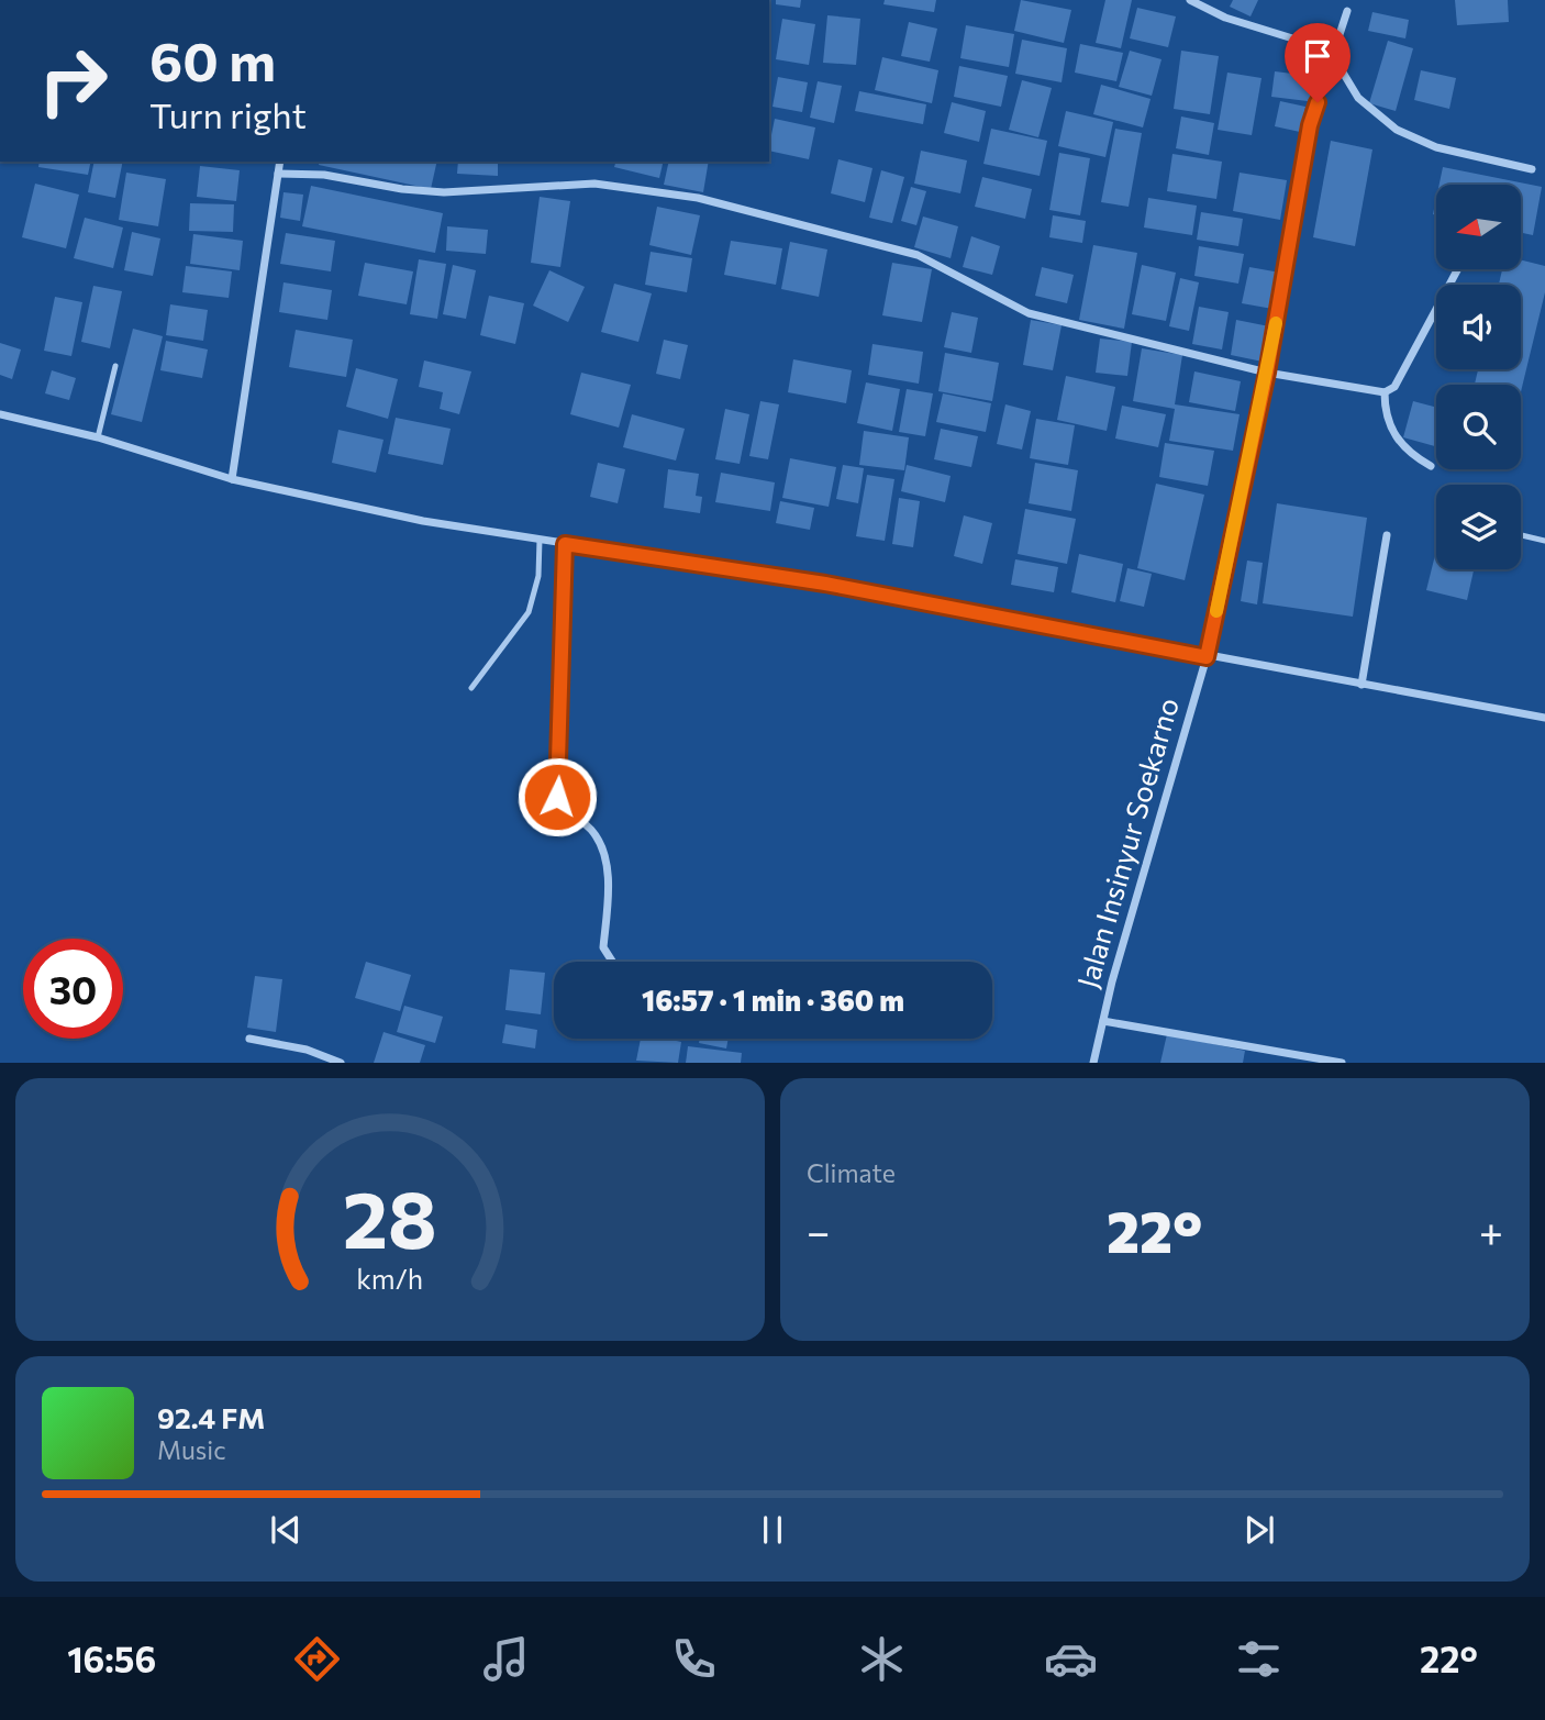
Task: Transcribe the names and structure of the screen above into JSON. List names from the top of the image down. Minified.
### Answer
{"streets":{"street":["Jalan Insinyur Soekarno"]},"north":"left","page":{"turn":["60 m","Turn right"],"limit":"30","trip":"16:57 · 1 min · 360 m","tile":"Climate","heat":["−","22°","+"],"song":["92.4 FM","Music"],"tabs":["16:56","22°"],"gauge":["28","km/h"]}}
